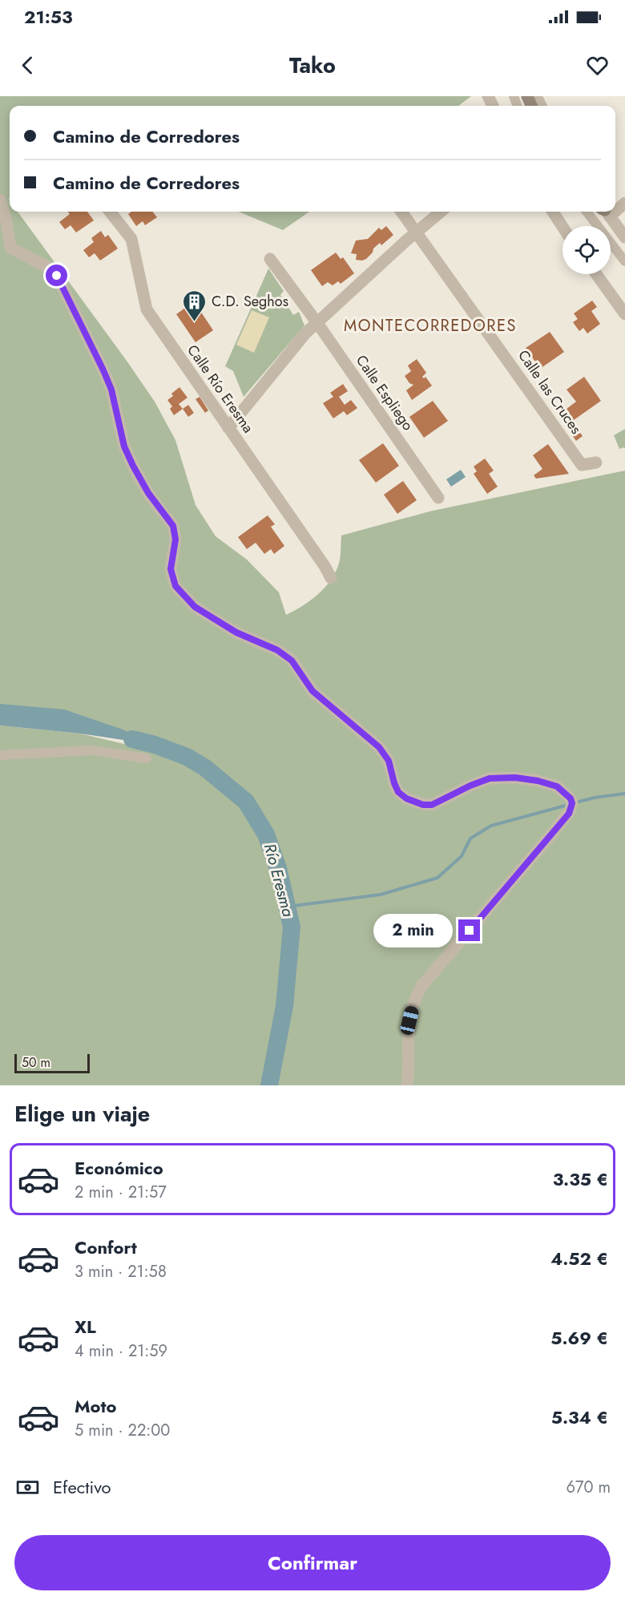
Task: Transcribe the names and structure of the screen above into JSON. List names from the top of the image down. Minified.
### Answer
{"streets":{"street":["Calle Río Eresma","Calle las Cruces","Calle Espliego"]},"districts":["MONTECORREDORES"],"water":["Río Eresma"],"places":{"building":["C.D. Seghos"]},"scale_bar":"50 m","page":{"status":"21:53","header":"Tako","banner":["Camino de Corredores","Camino de Corredores"],"bubble":"2 min","scale":"50 m","heading":"Elige un viaje","list":[{"name":"Económico","note":"2 min · 21:57","value":"3.35 €"},{"name":"Confort","note":"3 min · 21:58","value":"4.52 €"},{"name":"XL","note":"4 min · 21:59","value":"5.69 €"},{"name":"Moto","note":"5 min · 22:00","value":"5.34 €"}],"pay":["Efectivo","670 m"],"buttons":"Confirmar"}}
